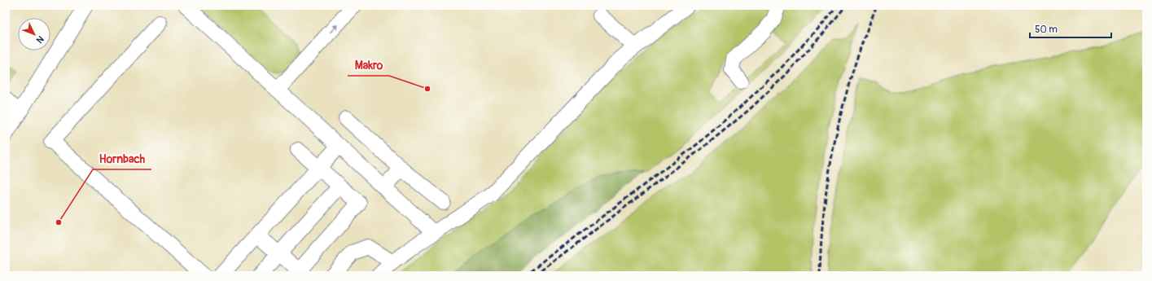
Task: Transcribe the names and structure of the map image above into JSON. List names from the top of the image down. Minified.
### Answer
{"places":["Makro","Hornbach"],"scale_bar":"50 m","north":"bottom right"}
